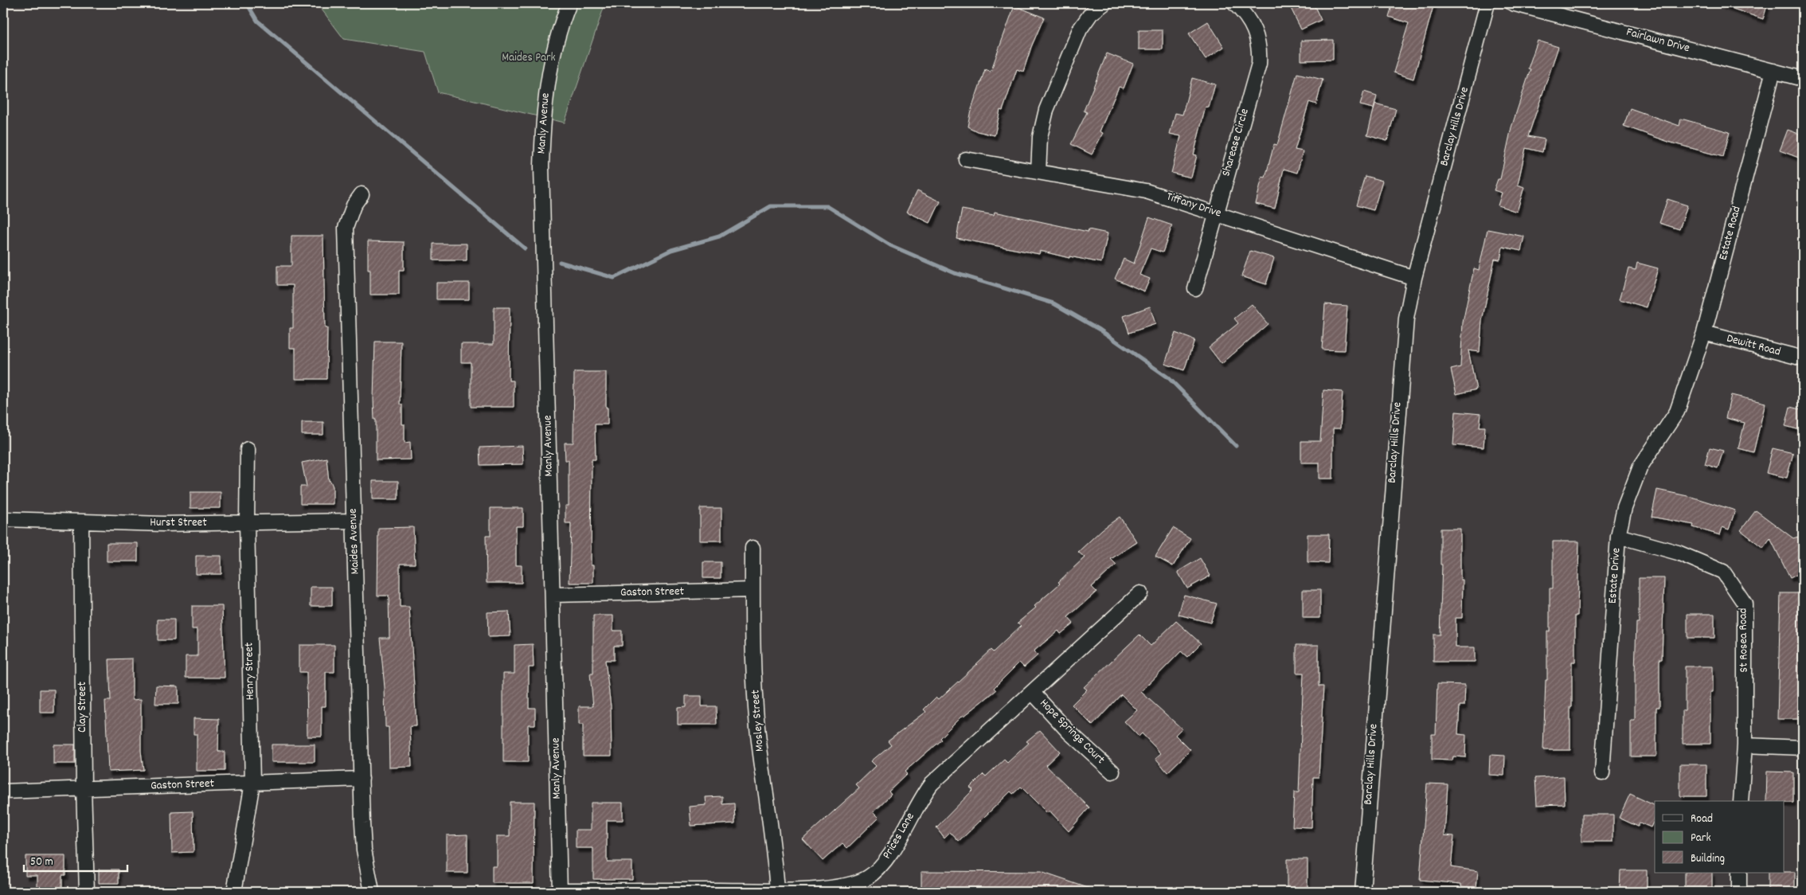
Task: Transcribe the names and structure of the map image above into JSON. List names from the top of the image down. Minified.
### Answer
{"streets":{"street":["Fairlawn Drive","Manly Avenue","Barclay Hills Drive","Sharease Circle","Tiffany Drive","Estate Road","Dewitt Road","Hurst Street","Maides Avenue","Estate Drive","Gaston Street","St Rosea Road","Henry Street","Clay Street","Mosley Street","Hope Springs Court","Prices Lane"]},"crossings":[["Fairlawn Drive","Estate Road"],["Manly Avenue","Gaston Street"],["Manly Avenue","Prices Lane"],["Barclay Hills Drive","Tiffany Drive"],["Sharease Circle","Tiffany Drive"],["Estate Road","Dewitt Road"],["Estate Road","Estate Drive"],["Hurst Street","Maides Avenue"],["Hurst Street","Henry Street"],["Hurst Street","Clay Street"],["Maides Avenue","Gaston Street"],["Estate Drive","St Rosea Road"],["Gaston Street","Henry Street"],["Gaston Street","Clay Street"],["Gaston Street","Mosley Street"],["Mosley Street","Prices Lane"],["Hope Springs Court","Prices Lane"]],"parks":["Maides Park"],"legend":["Road","Park","Building"],"scale_bar":"50 m"}
